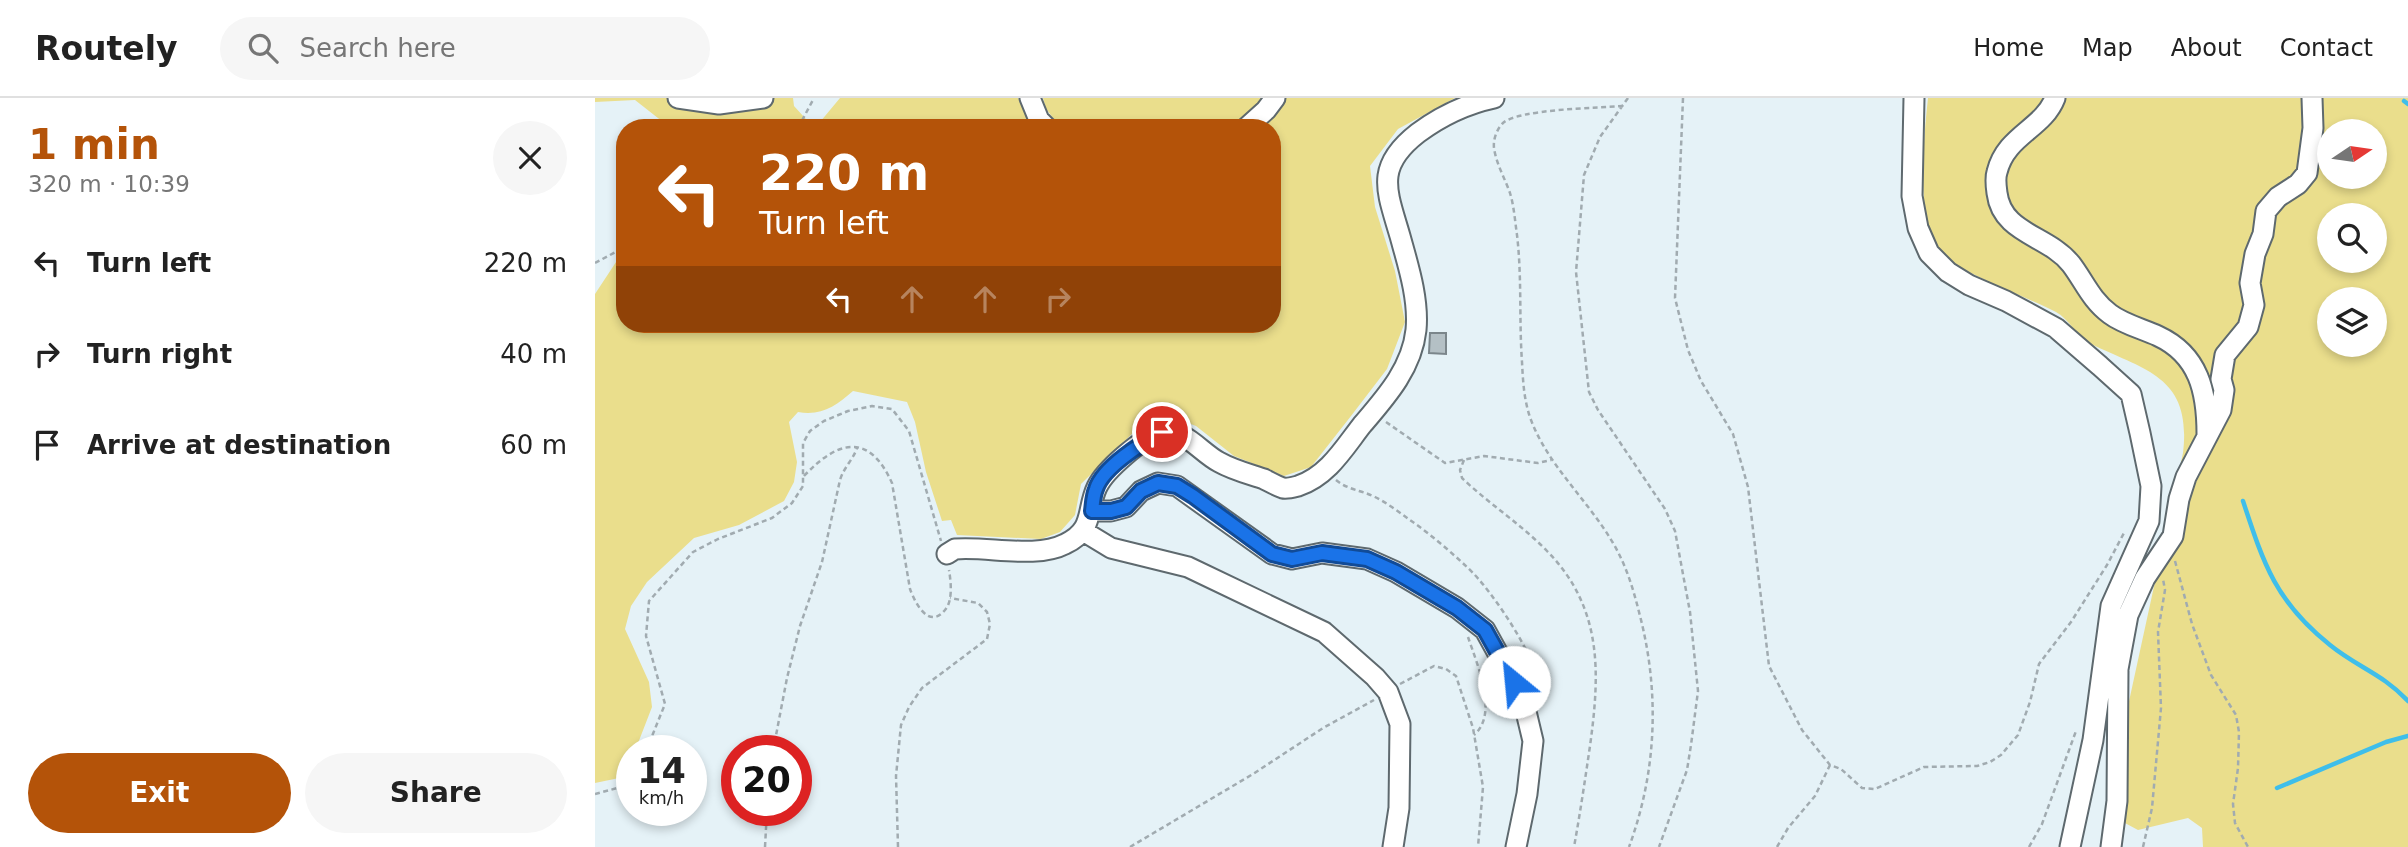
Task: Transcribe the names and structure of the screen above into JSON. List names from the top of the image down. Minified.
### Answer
{"north":"right","page":{"header":"Routely","search":"Search here","nav":["Home","Map","About","Contact"],"heading":["1 min","320 m · 10:39"],"turn":["220 m","Turn left"],"list":[{"name":"Turn left","value":"220 m"},{"name":"Turn right","value":"40 m"},{"name":"Arrive at destination","value":"60 m"}],"speed":"14 km/h","limit":"20","buttons":["Exit","Share"]}}
